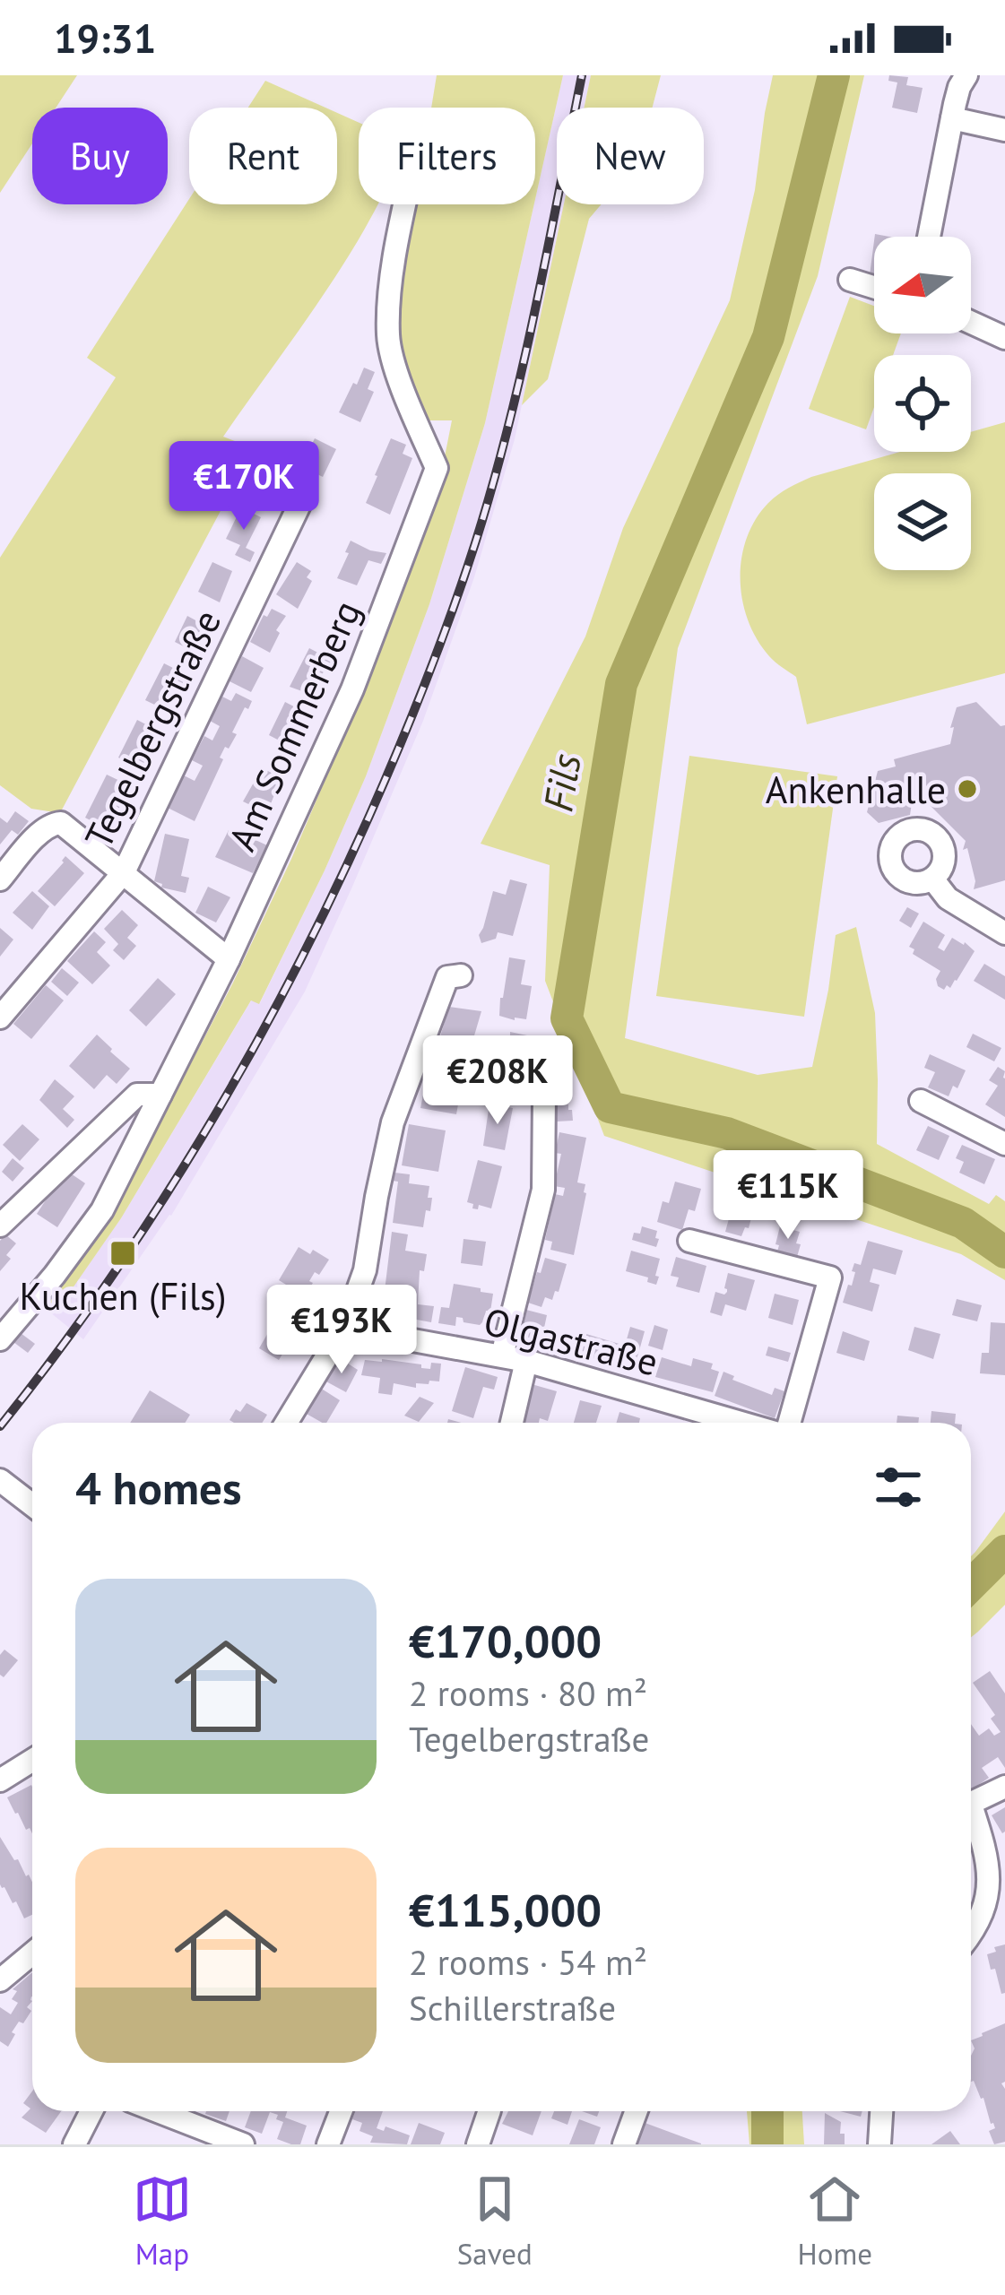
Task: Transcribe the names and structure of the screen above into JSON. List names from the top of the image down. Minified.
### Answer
{"streets":{"street":["Am Sommerberg","Tegelbergstraße","Olgastraße"]},"water":["Fils"],"places":{"other":["Ankenhalle"],"transit":["Kuchen (Fils)"]},"north":"left","page":{"status":"19:31","chip":["Buy","Rent","Filters","New"],"price":["€170K","€208K","€115K","€193K"],"heading":"4 homes","list":[{"name":"€170,000","note":"2 rooms · 80 m² · Tegelbergstraße"},{"name":"€115,000","note":"2 rooms · 54 m² · Schillerstraße"}],"tabs":["Map","Saved","Home"]}}
